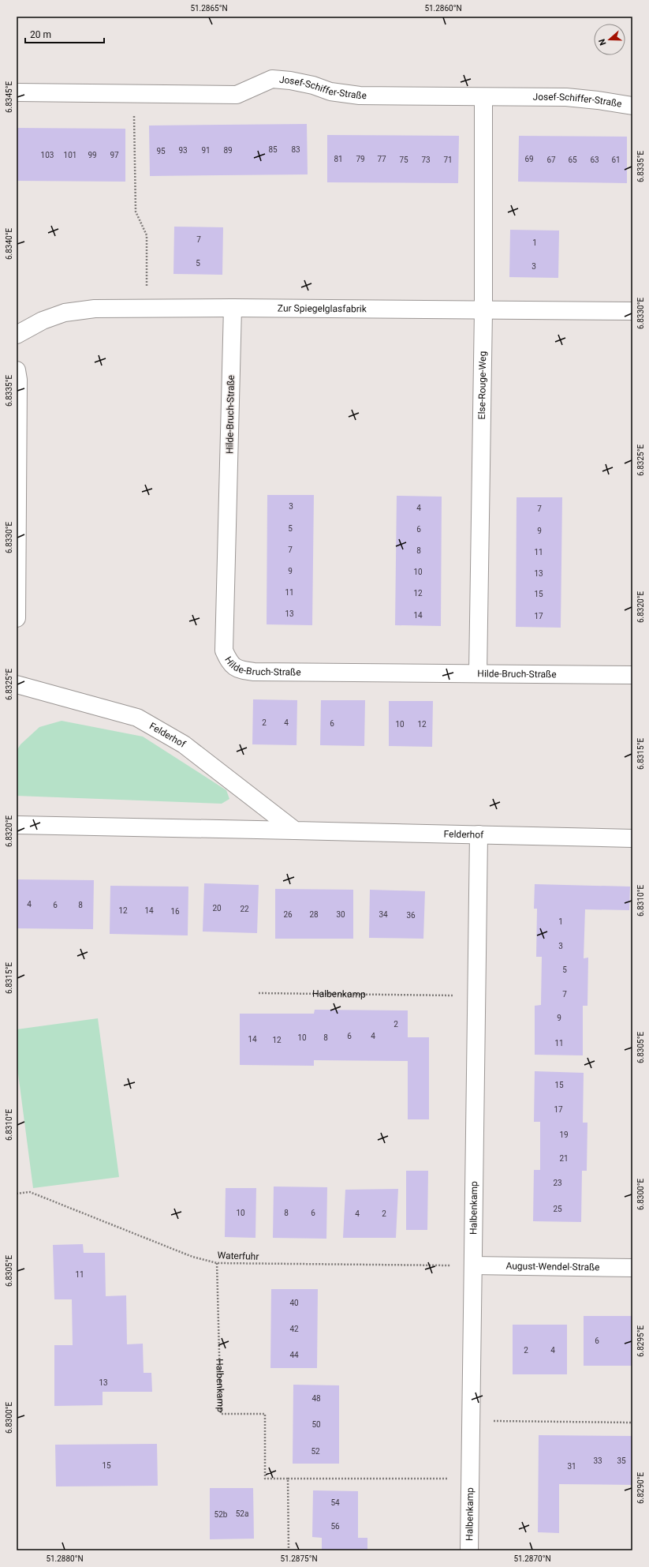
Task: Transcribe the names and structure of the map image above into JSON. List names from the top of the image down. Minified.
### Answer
{"streets":{"street":["Josef-Schiffer-Straße","Zur Spiegelglasfabrik","Else-Rouge-Weg","Hilde-Bruch-Straße","Felderhof","Halbenkamp","August-Wendel-Straße"],"path":["Waterfuhr"]},"crossings":[["Josef-Schiffer-Straße","Else-Rouge-Weg"],["Zur Spiegelglasfabrik","Else-Rouge-Weg"],["Zur Spiegelglasfabrik","Hilde-Bruch-Straße"],["Else-Rouge-Weg","Hilde-Bruch-Straße"],["Felderhof","Halbenkamp"],["Halbenkamp","Waterfuhr"],["Halbenkamp","August-Wendel-Straße"],["Waterfuhr","August-Wendel-Straße"]],"house_numbers":["85","83","93","91","89","95","103","101","99","97","81","79","77","69","75","73","71","67","65","63","61","7","1","5","3","3","4","7","5","6","9","7","8","11","9","10","13","11","12","15","13","14","17","2","4","6","10","12","4","6","8","20","22","12","14","16","26","28","30","34","36","1","3","5","7","9","2","6","4","10","8","14","12","11","15","17","19","21","23","25","10","8","6","4","2","11","40","42","6","2","4","44","13","48","50","52","33","35","15","31","54","52a","52b","56"],"scale_bar":"20 m","north":"left","coordinates":["51.2865°N","51.2860°N","6.8345°E","6.8335°E","6.8340°E","6.8330°E","6.8325°E","6.8320°E","6.8315°E","6.8310°E","6.8305°E","6.8300°E","6.8295°E","6.8290°E","51.2880°N","51.2875°N","51.2870°N"]}
